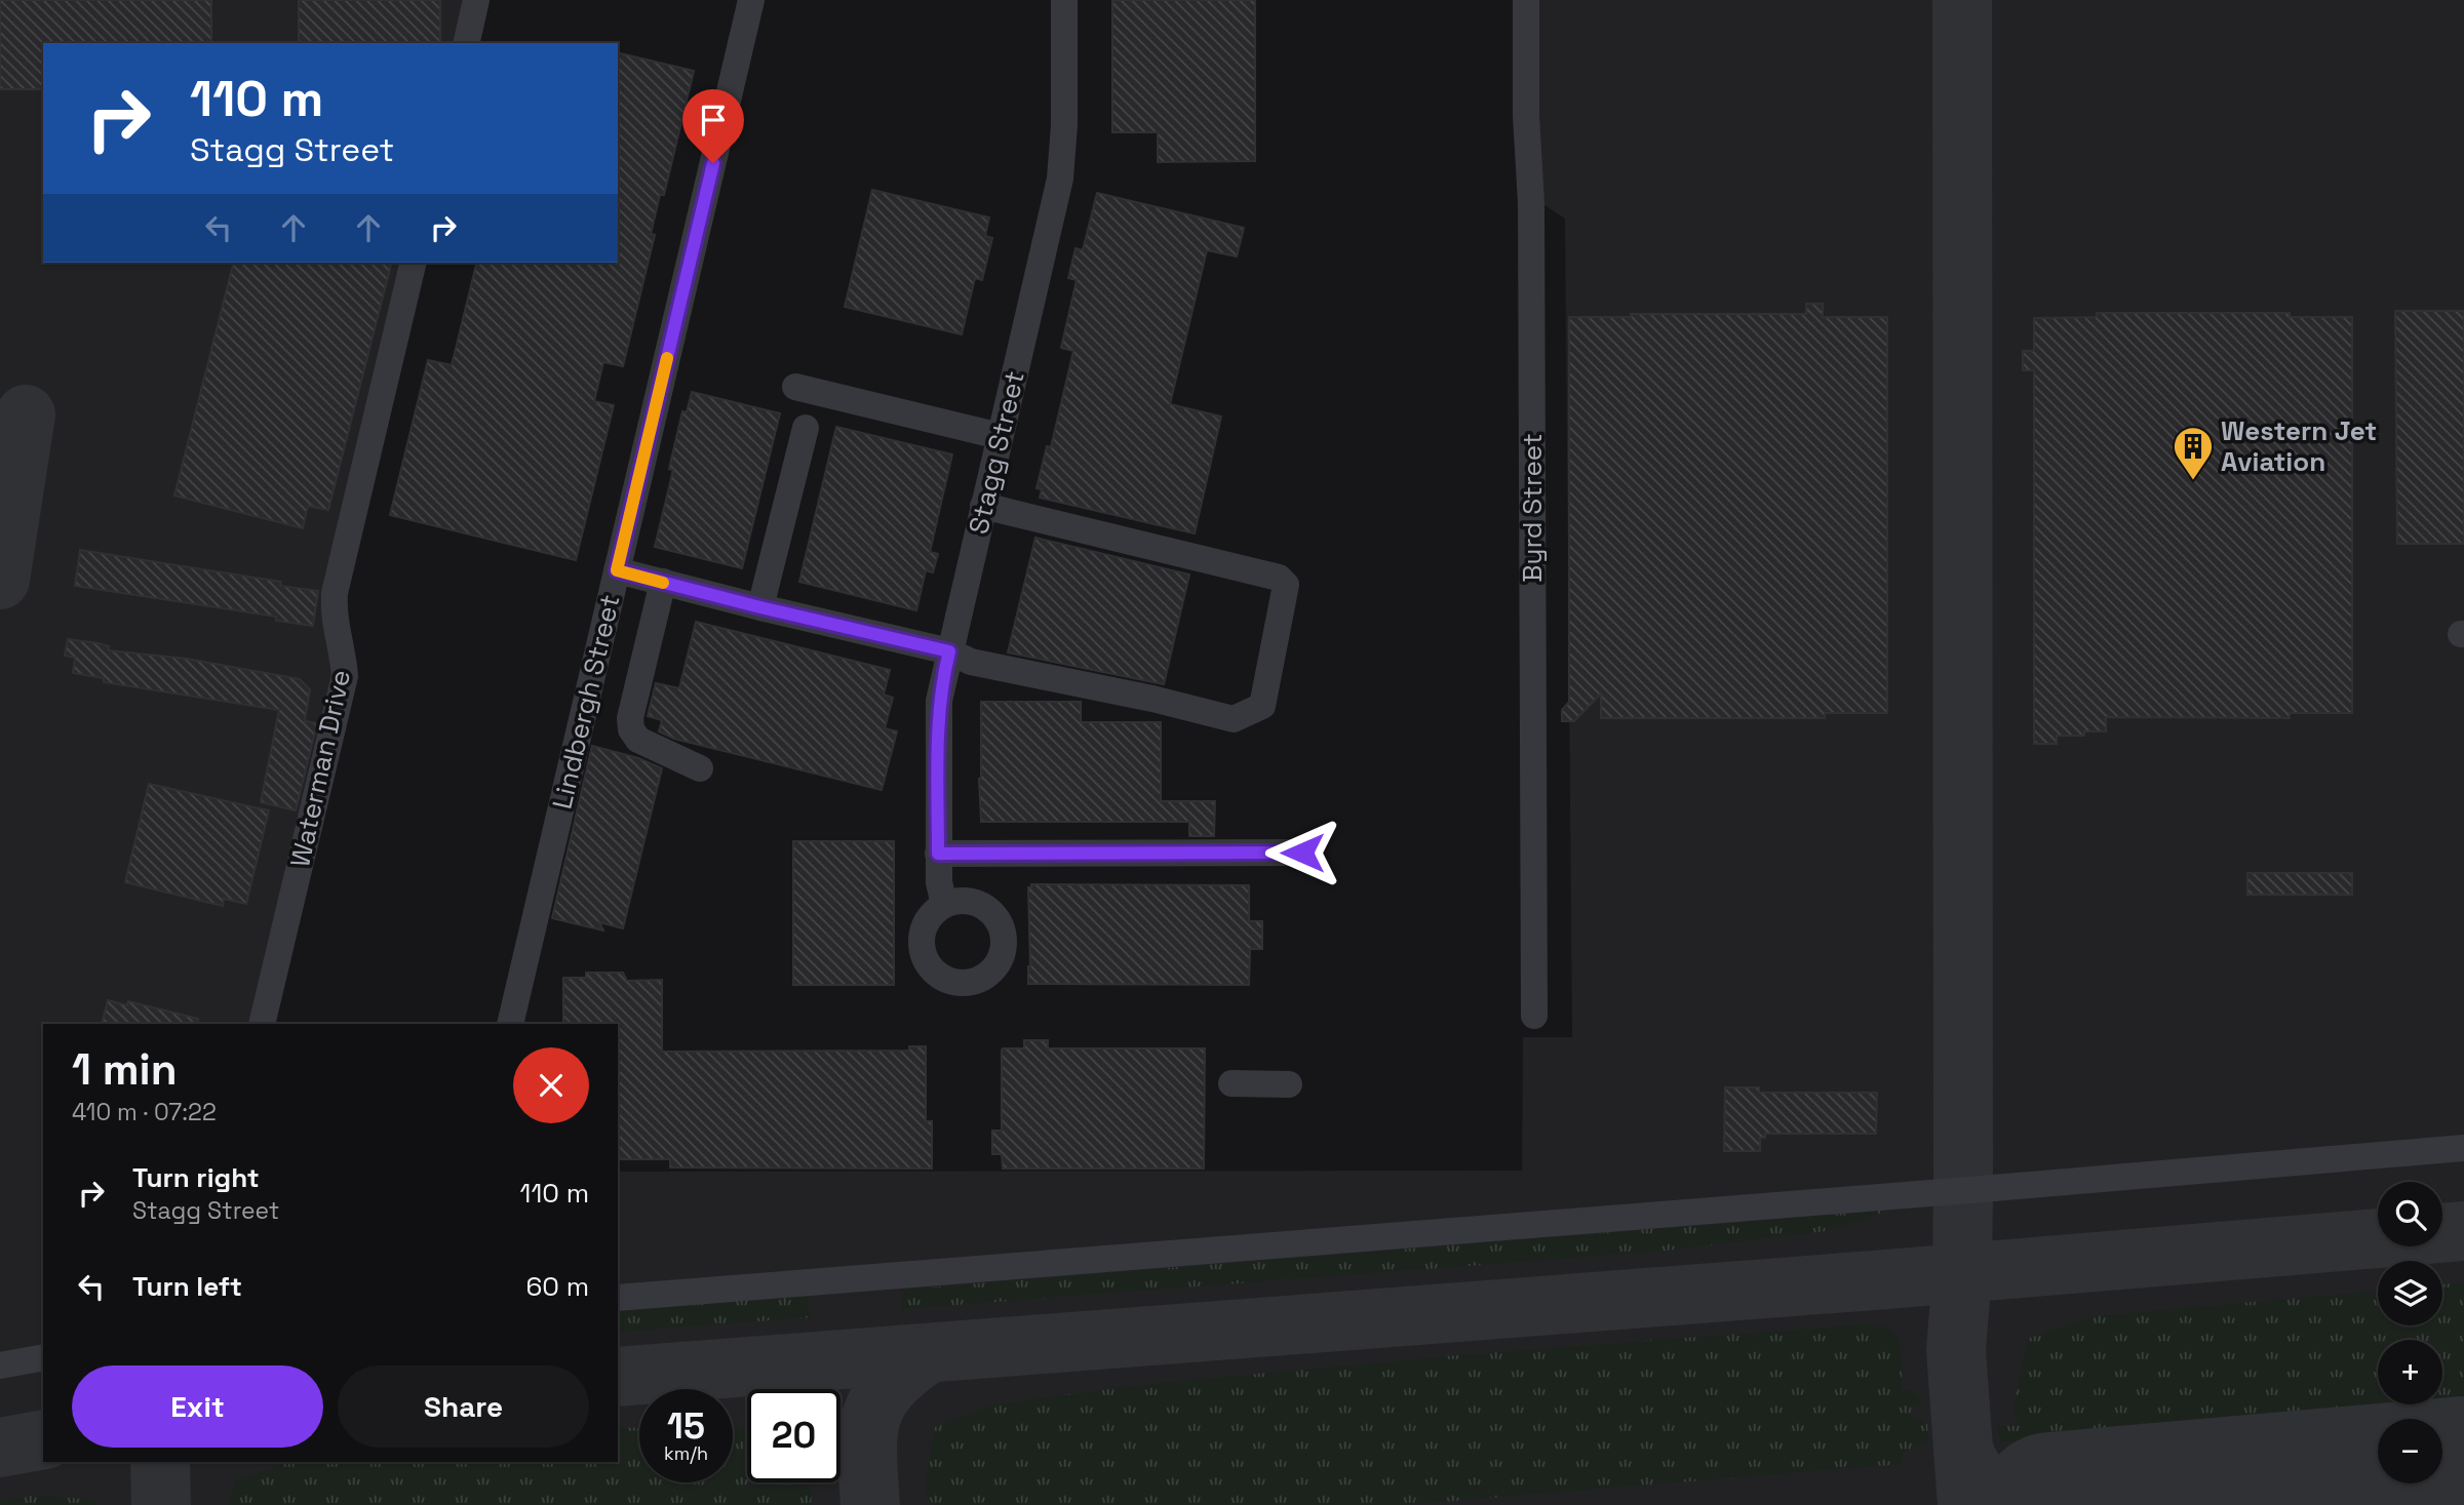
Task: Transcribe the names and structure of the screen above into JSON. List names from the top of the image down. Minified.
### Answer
{"streets":{"street":["Stagg Street","Byrd Street","Lindbergh Street","Waterman Drive"]},"places":{"building":["Western Jet Aviation"]},"page":{"turn":["110 m","Stagg Street"],"heading":["1 min","410 m · 07:22"],"list":[{"name":"Turn right","note":"Stagg Street","value":"110 m"},{"name":"Turn left","value":"60 m"}],"map_buttons":["+","−"],"buttons":["Exit","Share"],"speed":"15 km/h","limit":"20"}}
